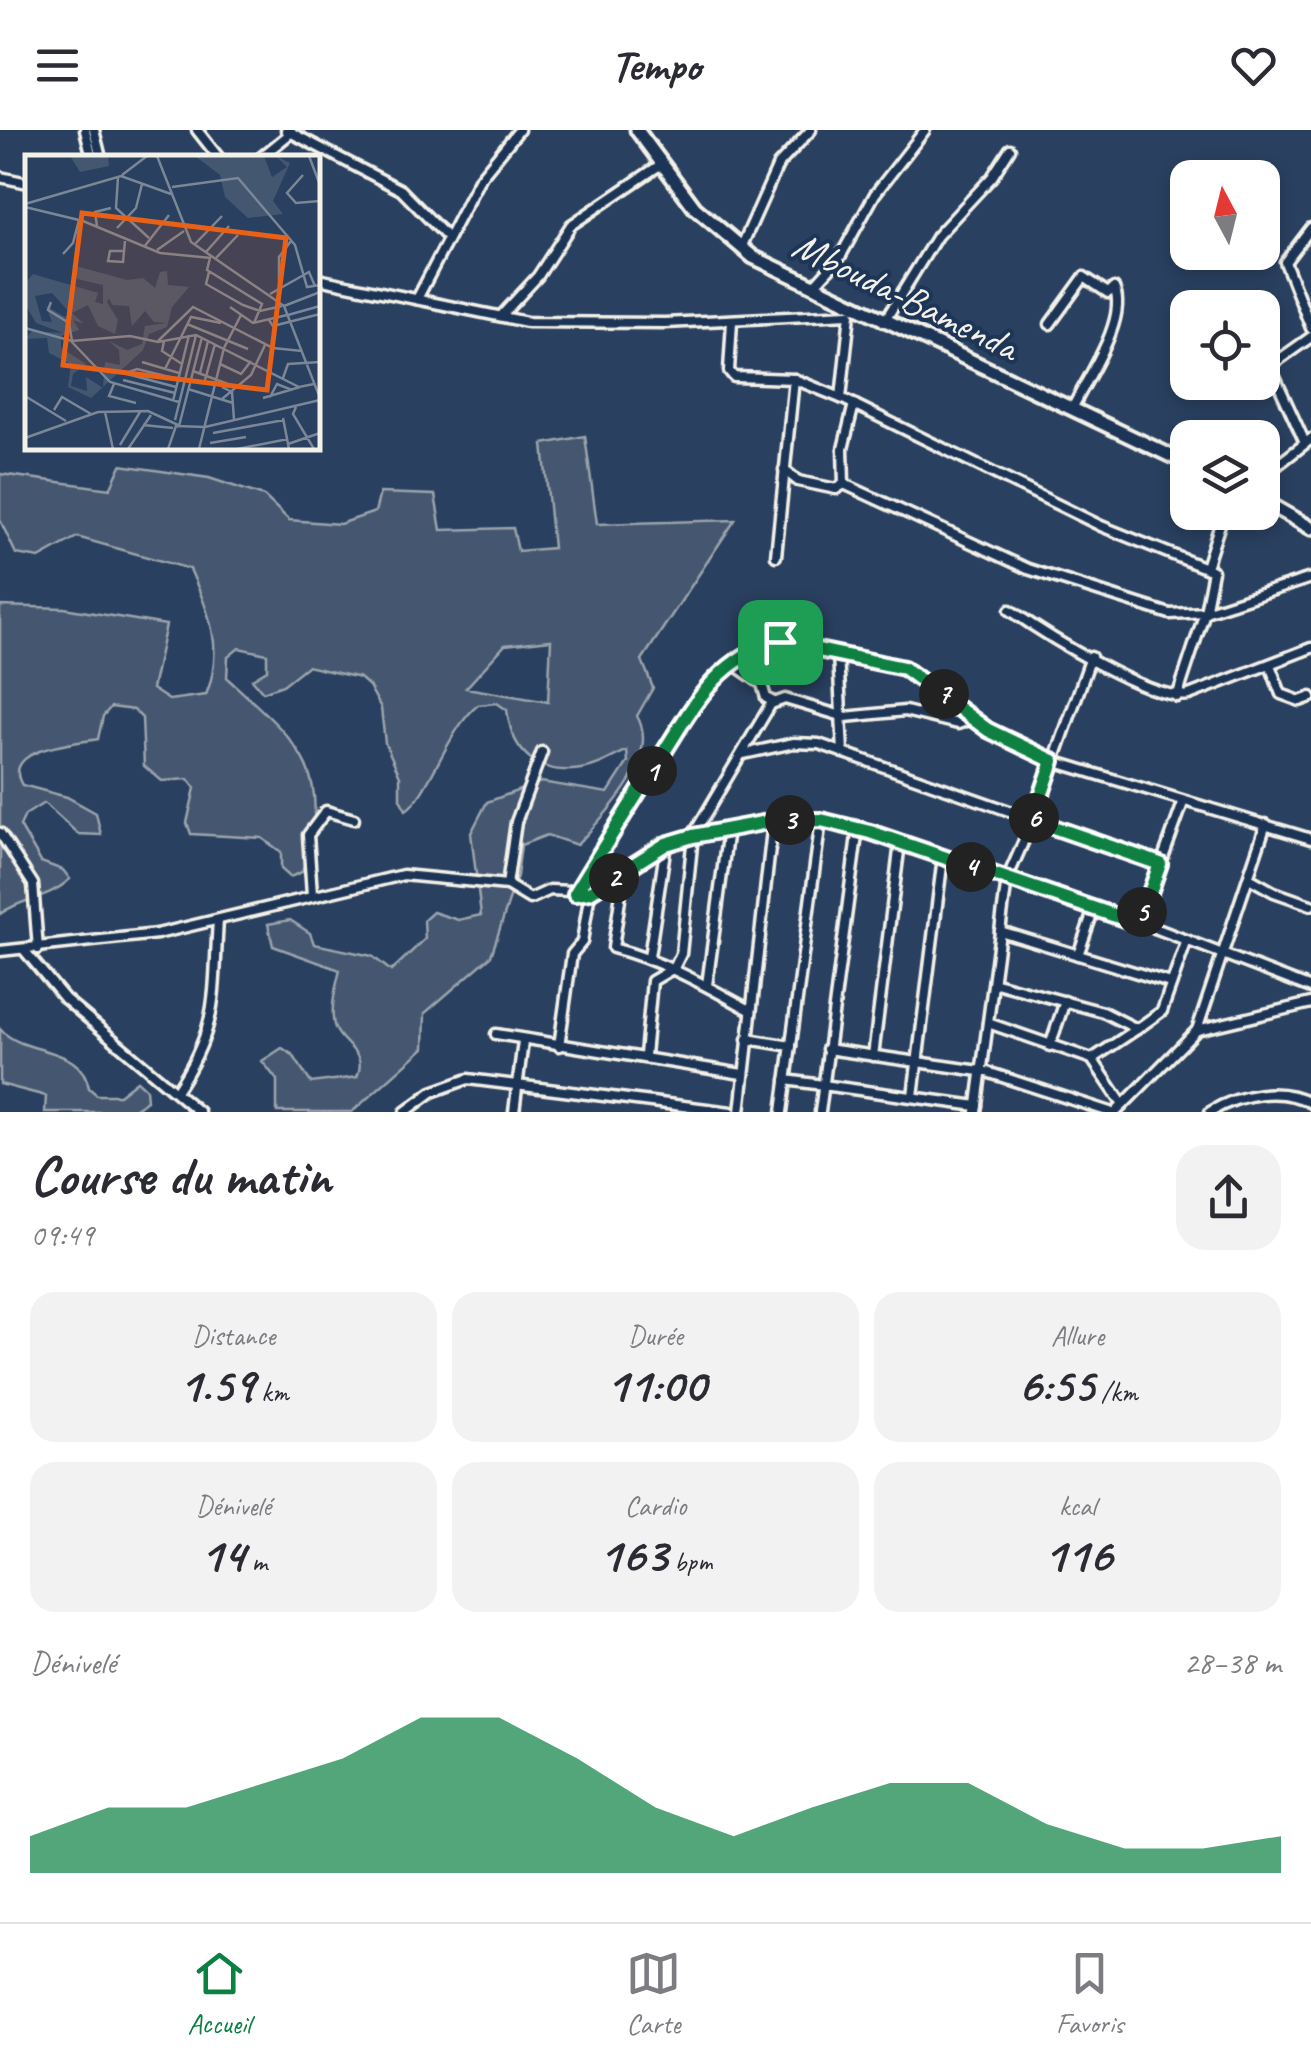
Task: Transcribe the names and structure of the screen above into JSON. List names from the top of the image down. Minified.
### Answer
{"streets":{"highway":["Mbouda-Bamenda"]},"north":"top","page":{"header":"Tempo","pins":["7","1","6","3","4","2","5"],"heading":["Course du matin","09:49"],"stats":[["Distance","1.59 km"],["Durée","11:00"],["Allure","6:55 /km"],["Dénivelé","14 m"],["Cardio","163 bpm"],["kcal","116"]],"chart":["Dénivelé","28–38 m"],"tabs":["Accueil","Carte","Favoris"]}}
